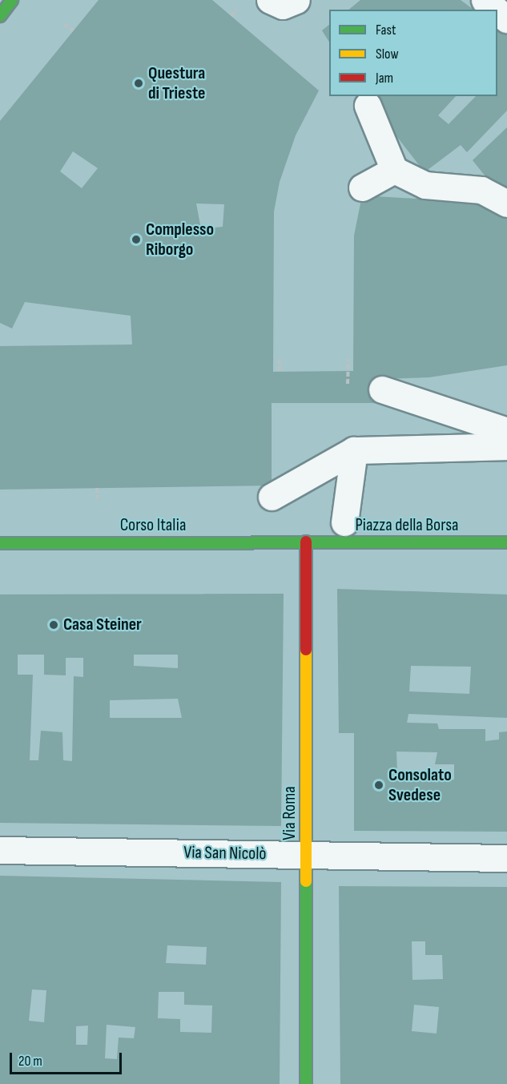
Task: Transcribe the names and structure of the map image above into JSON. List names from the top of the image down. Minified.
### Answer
{"streets":{"main road":["Corso Italia","Piazza della Borsa","Via Roma"],"street":["Via San Nicolò"]},"crossings":[["Corso Italia","Piazza della Borsa"],["Corso Italia","Via Roma"],["Piazza della Borsa","Via Roma"],["Via Roma","Via San Nicolò"]],"places":["Questura di Trieste","Complesso Riborgo","Casa Steiner","Consolato Svedese"],"legend":["Fast","Slow","Jam"],"scale_bar":"20 m"}
